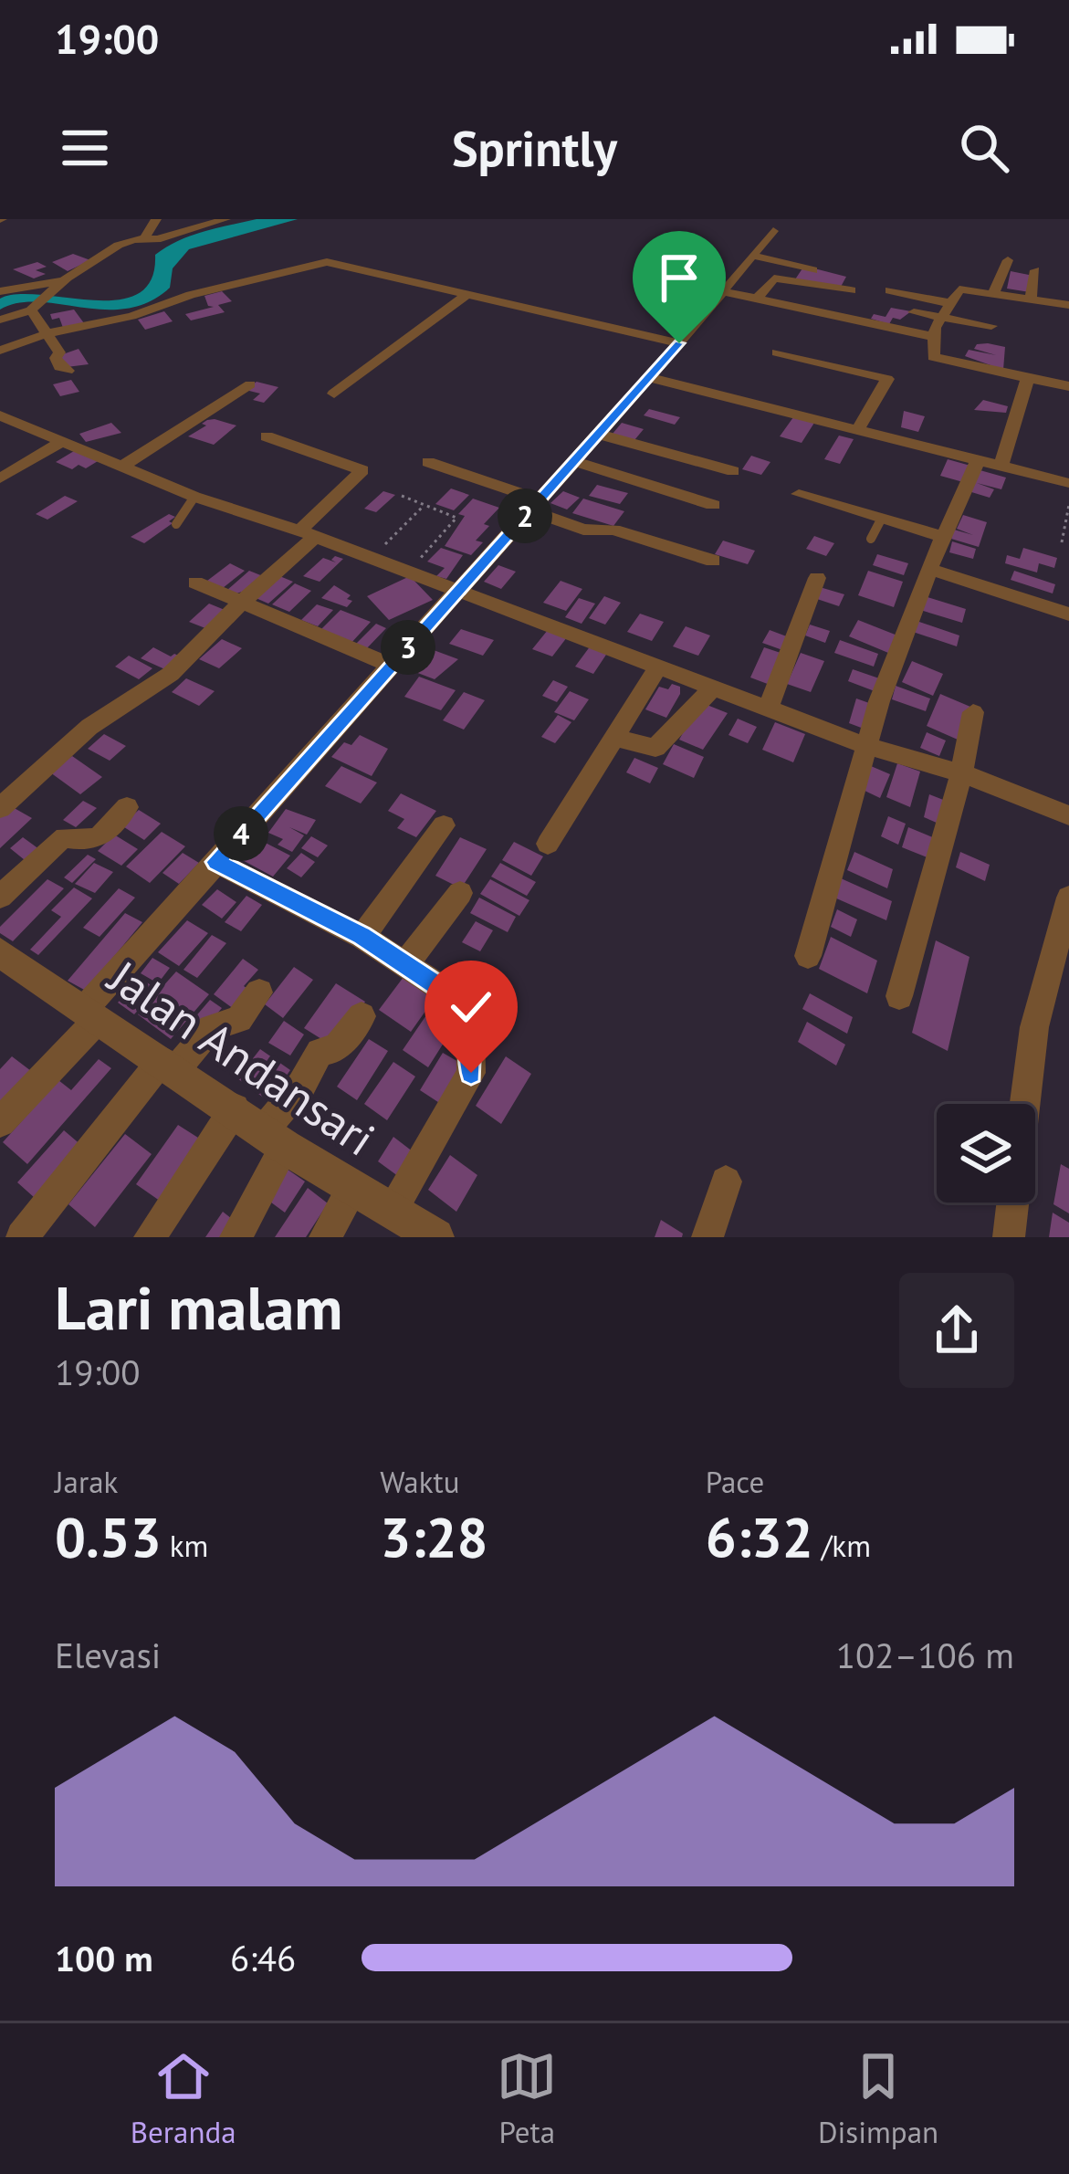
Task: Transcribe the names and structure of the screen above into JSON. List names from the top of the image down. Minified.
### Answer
{"streets":{"street":["Jalan Andansari"]},"page":{"status":"19:00","header":"Sprintly","pins":["2","3","4"],"heading":["Lari malam","19:00"],"stats":[["Jarak","0.53 km"],["Waktu","3:28"],["Pace","6:32 /km"]],"chart":["Elevasi","102–106 m"],"list":[{"name":"100 m","note":"6:46"}],"tabs":["Beranda","Peta","Disimpan"]}}
